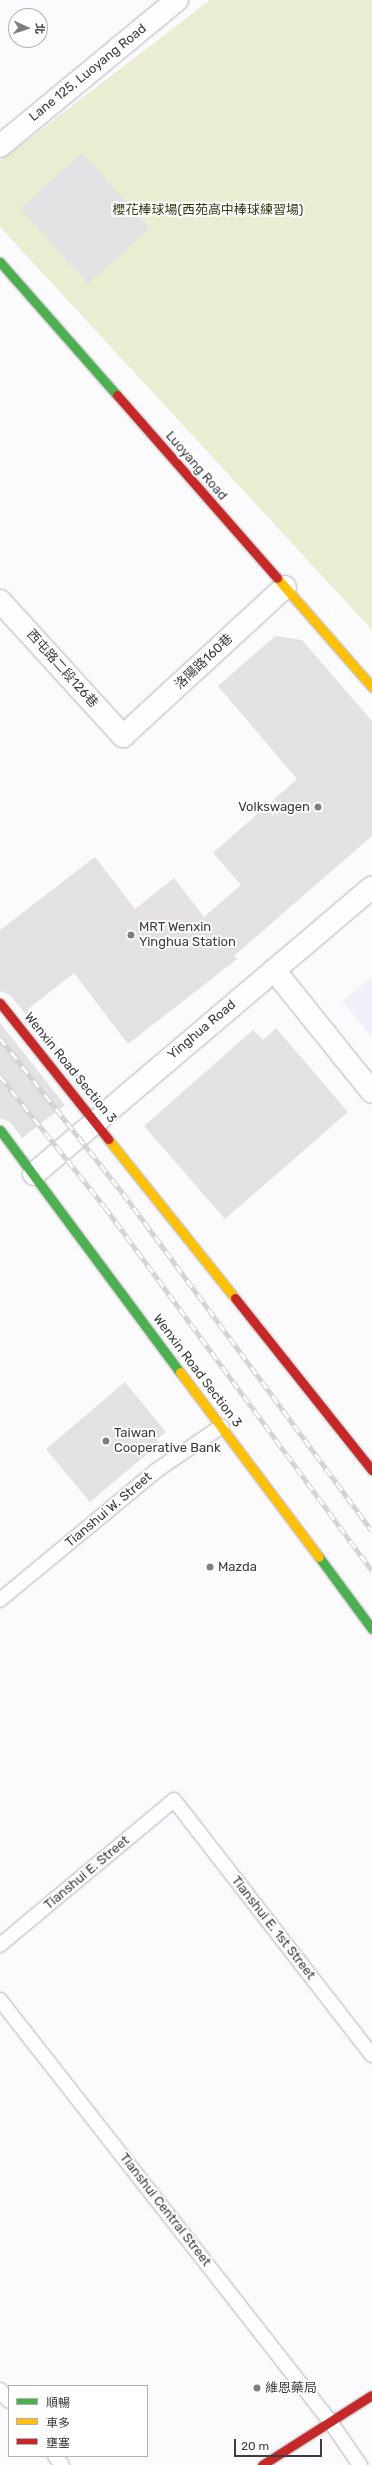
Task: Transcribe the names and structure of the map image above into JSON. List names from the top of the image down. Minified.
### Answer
{"streets":{"main road":["Luoyang Road","Wenxin Road Section 3"],"street":["Lane 125, Luoyang Road","洛陽路160巷","西屯路二段126巷","Yinghua Road"],"lane":["Tianshui W. Street","Tianshui E. Street","Tianshui E. 1st Street","Tianshui Central Street"]},"crossings":[["Luoyang Road","洛陽路160巷"],["洛陽路160巷","西屯路二段126巷"],["Yinghua Road","Wenxin Road Section 3"],["Wenxin Road Section 3","Tianshui W. Street"],["Tianshui E. Street","Tianshui E. 1st Street"]],"parks":["櫻花棒球場(西苑高中棒球練習場)"],"places":["Volkswagen","MRT Wenxin Yinghua Station","Taiwan Cooperative Bank","Mazda","維恩藥局"],"legend":["順暢","車多","壅塞"],"scale_bar":"20 m","north":"right"}
